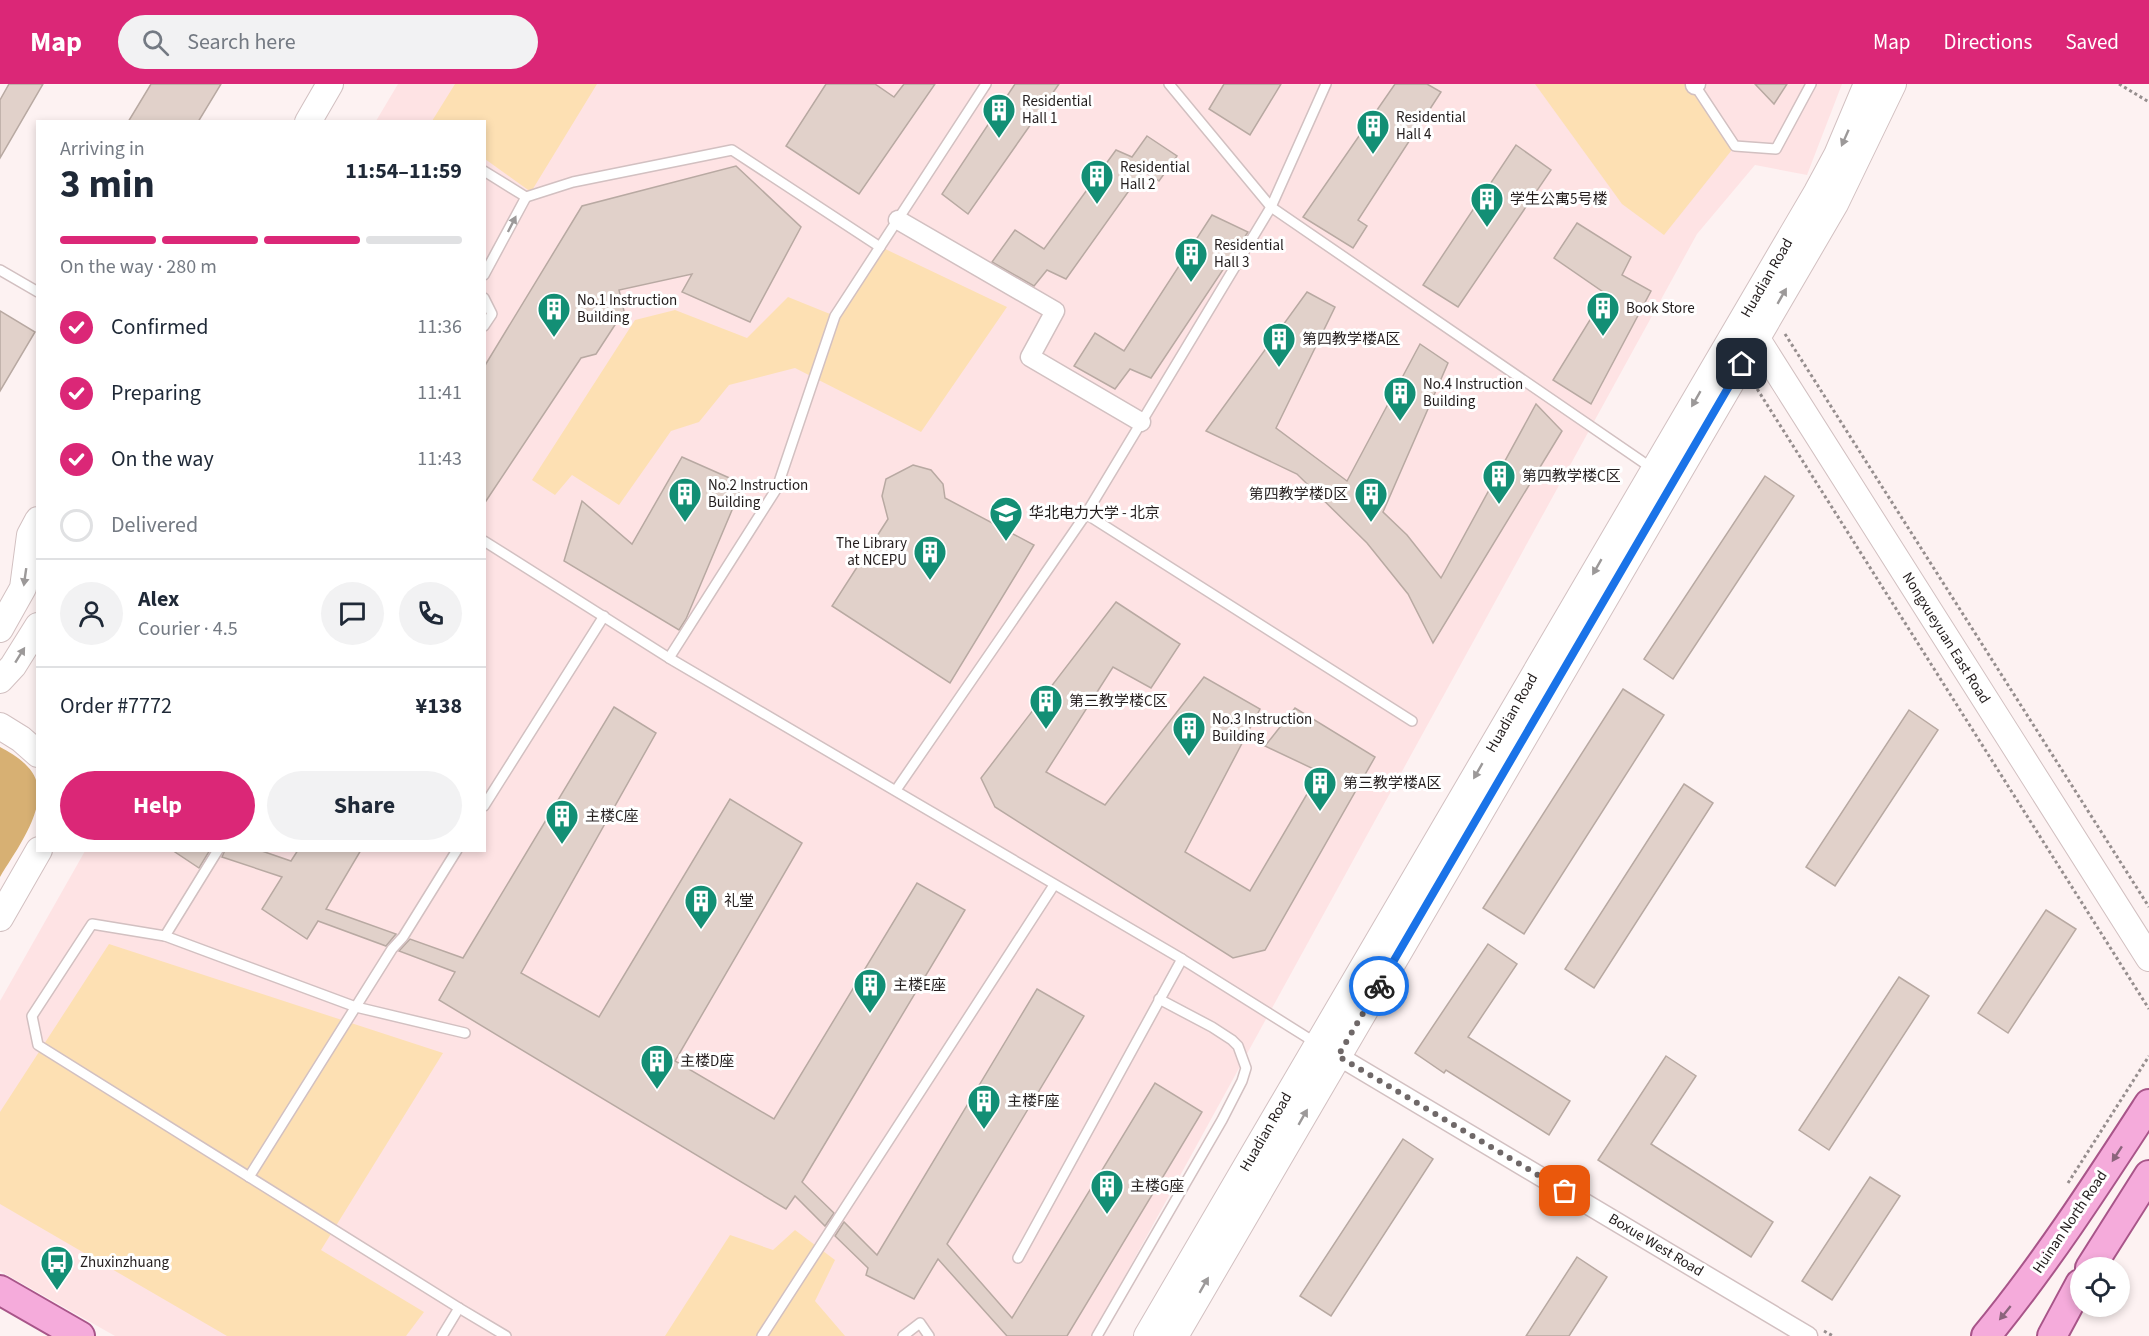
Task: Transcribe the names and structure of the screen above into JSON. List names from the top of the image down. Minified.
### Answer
{"streets":{"main road":["Huinan North Road"],"street":["Huadian Road","Nongxueyuan East Road","Boxue West Road"]},"crossings":[["Huadian Road","Nongxueyuan East Road"],["Huadian Road","Boxue West Road"]],"places":{"building":["Residential Hall 1","Residential Hall 4","Residential Hall 2","学生公寓5号楼","Residential Hall 3","Book Store","No.1 Instruction Building","第四教学楼A区","No.4 Instruction Building","第四教学楼C区","No.2 Instruction Building","第四教学楼D区","The Library at NCEPU","第三教学楼C区","No.3 Instruction Building","第三教学楼A区","主楼C座","礼堂","主楼E座","主楼D座","主楼F座","主楼G座"],"school or university":["华北电力大学 - 北京"],"bus stop":["Zhuxinzhuang"]},"page":{"header":"Map","search":"Search here","nav":["Map","Directions","Saved"],"heading":["3 min","Arriving in","11:54–11:59"],"panel":["Alex","Courier · 4.5","Order #7772","¥138"],"bar":"On the way · 280 m","list":[["Confirmed","11:36"],["Preparing","11:41"],["On the way","11:43"],"Delivered"],"buttons":["Help","Share"]}}
